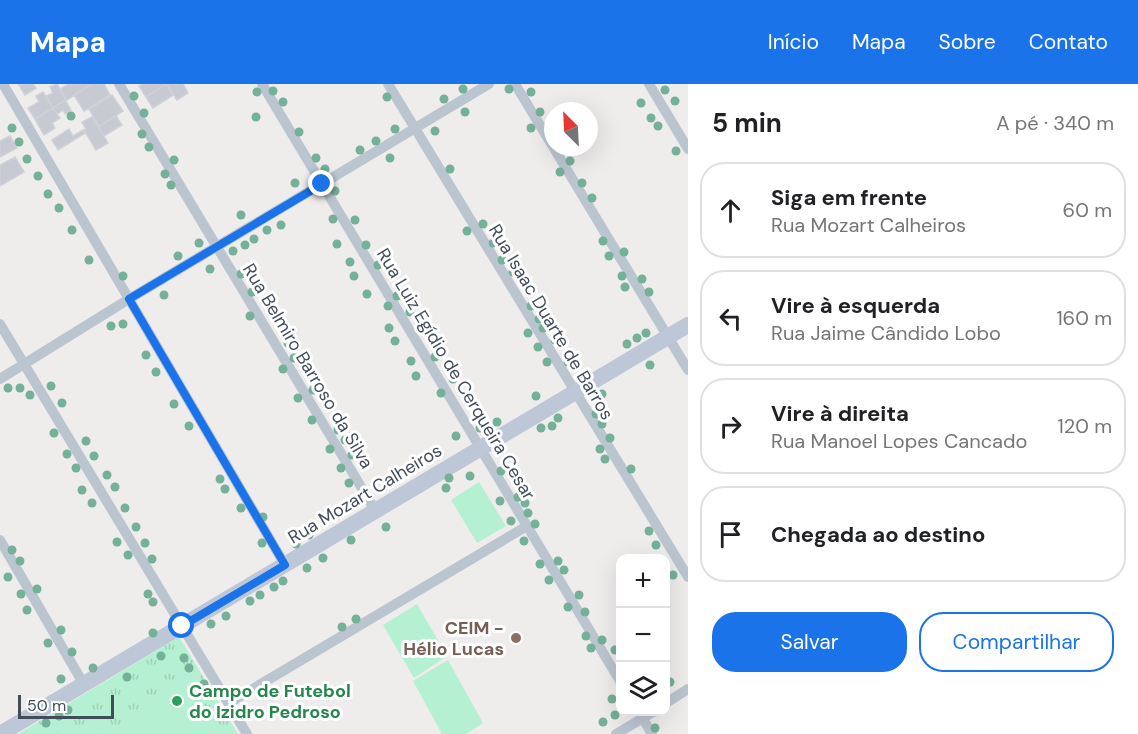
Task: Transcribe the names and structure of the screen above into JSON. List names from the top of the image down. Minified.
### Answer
{"streets":{"street":["Rua Isaac Duarte de Barros","Rua Belmiro Barroso da Silva","Rua Luiz Egídio de Cerqueira Cesar","Rua Mozart Calheiros"]},"crossings":[["Rua Isaac Duarte de Barros","Rua Mozart Calheiros"],["Rua Belmiro Barroso da Silva","Rua Mozart Calheiros"],["Rua Luiz Egídio de Cerqueira Cesar","Rua Mozart Calheiros"]],"places":["CEIM - Hélio Lucas","Campo de Futebol do Izidro Pedroso"],"scale_bar":"50 m","north":"top left","page":{"header":"Mapa","nav":["Início","Mapa","Sobre","Contato"],"heading":["5 min","A pé · 340 m"],"list":[["Siga em frente","Rua Mozart Calheiros","60 m"],["Vire à esquerda","Rua Jaime Cândido Lobo","160 m"],["Vire à direita","Rua Manoel Lopes Cancado","120 m"],"Chegada ao destino"],"map_buttons":["+","−"],"buttons":["Salvar","Compartilhar"],"scale":"50 m"}}
